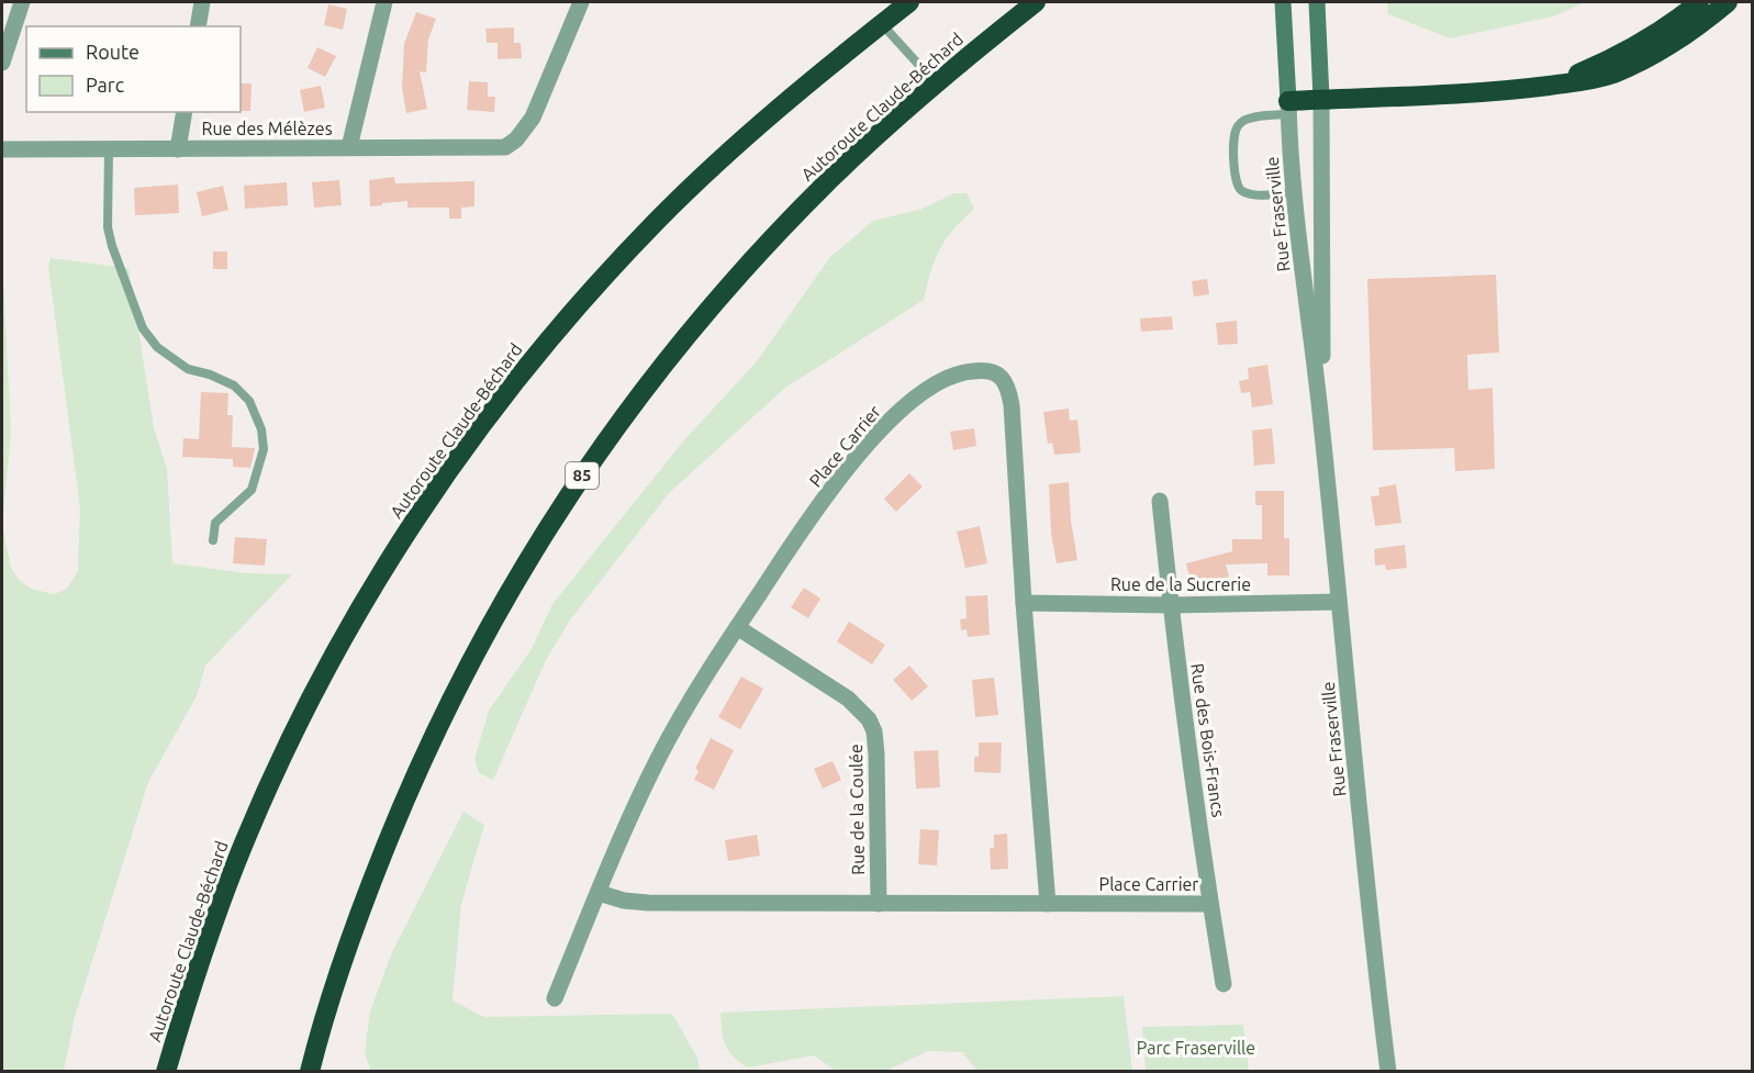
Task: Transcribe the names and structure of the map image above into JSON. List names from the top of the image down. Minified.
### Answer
{"streets":{"highway":["Autoroute Claude-Béchard","85"],"main road":["Rue Fraserville"],"street":["Rue des Mélèzes","Place Carrier","Rue de la Sucrerie","Rue des Bois-Francs","Rue de la Coulée"]},"crossings":[["Rue Fraserville","Rue de la Sucrerie"],["Place Carrier","Rue de la Sucrerie"],["Place Carrier","Rue des Bois-Francs"],["Place Carrier","Rue de la Coulée"],["Rue de la Sucrerie","Rue des Bois-Francs"]],"parks":["Parc Fraserville"],"legend":["Route","Parc"]}
